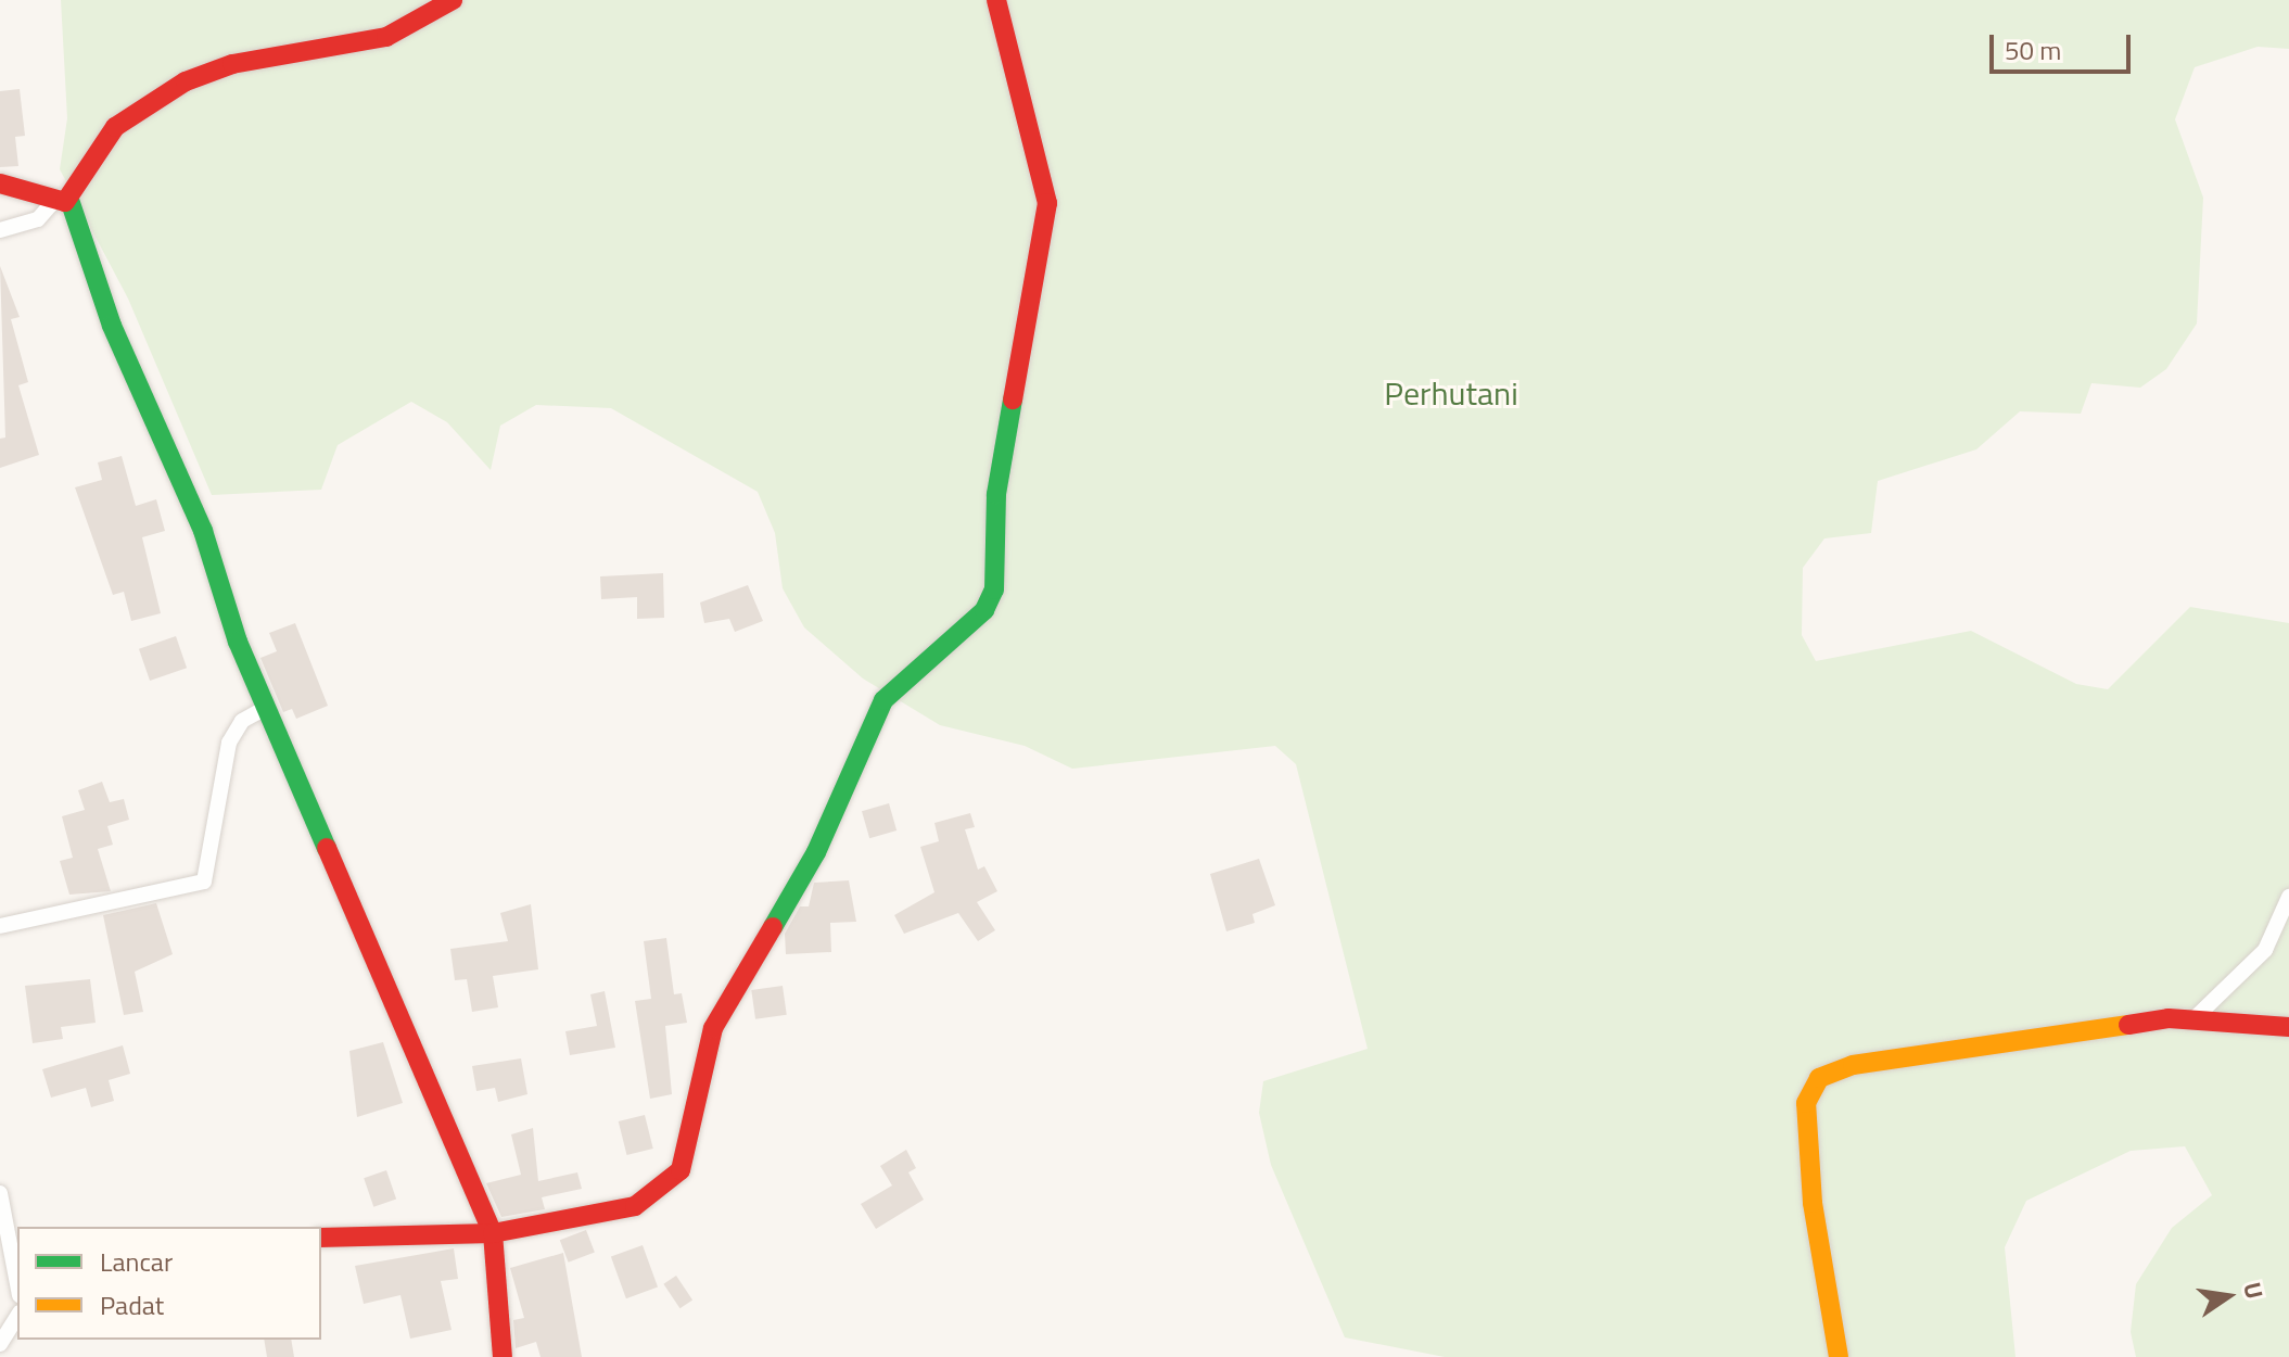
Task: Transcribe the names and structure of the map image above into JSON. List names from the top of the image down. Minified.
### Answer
{"parks":["Perhutani"],"legend":["Lancar","Padat"],"scale_bar":"50 m","north":"right"}
